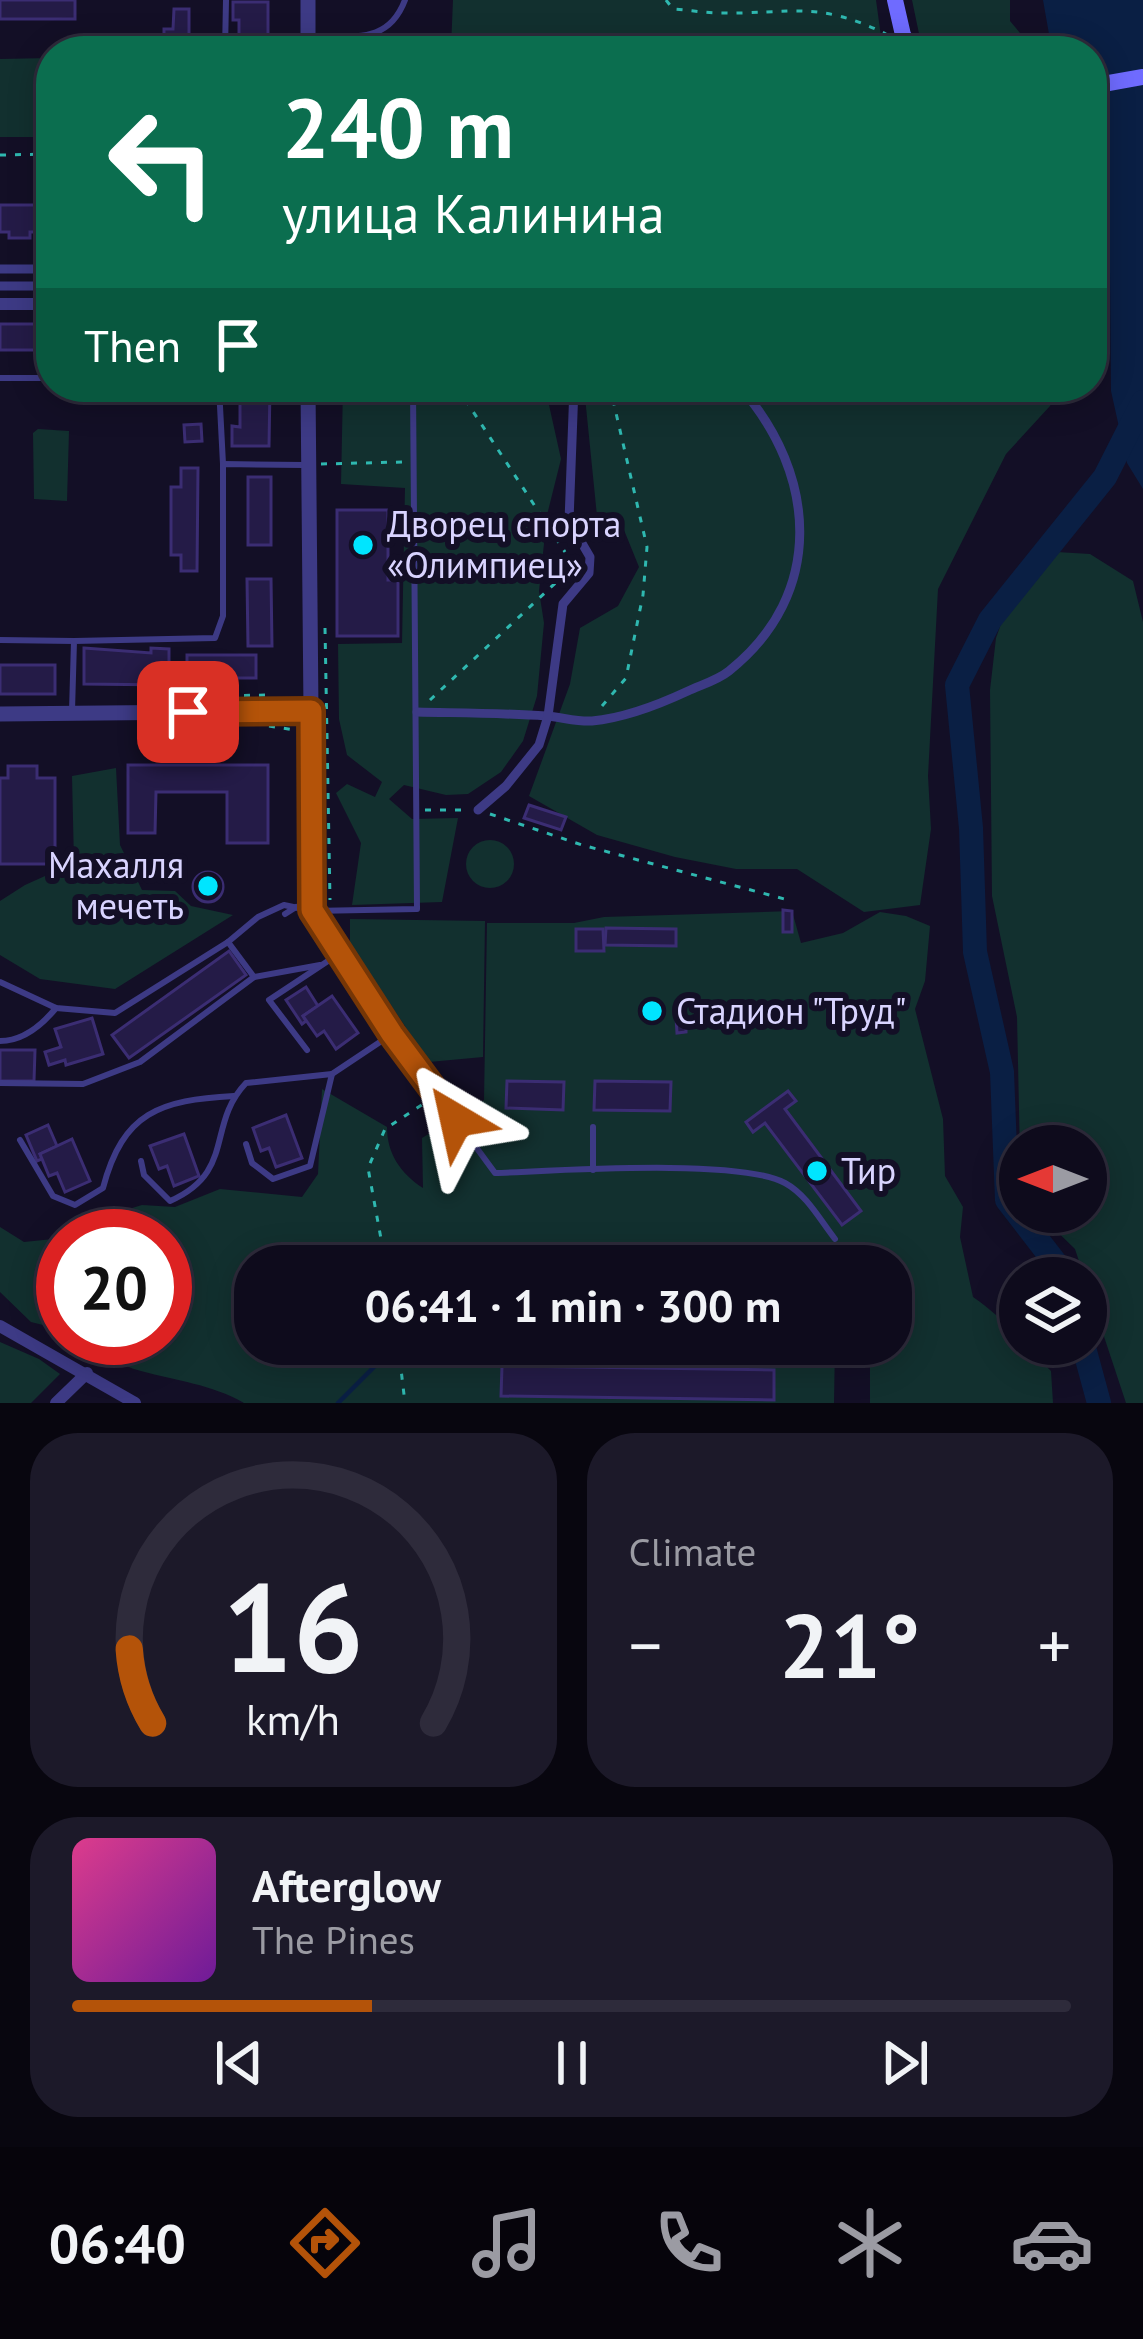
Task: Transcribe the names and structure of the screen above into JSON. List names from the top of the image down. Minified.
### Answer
{"places":["Дворец спорта «Олимпиец»","Махалля мечеть","Стадион \"Труд\"","Тир"],"north":"left","page":{"turn":["240 m","улица Калинина"],"then":"Then","limit":"20","trip":"06:41 · 1 min · 300 m","tile":"Climate","heat":["−","21°","+"],"song":["Afterglow","The Pines"],"tabs":"06:40","gauge":["16","km/h"]}}
